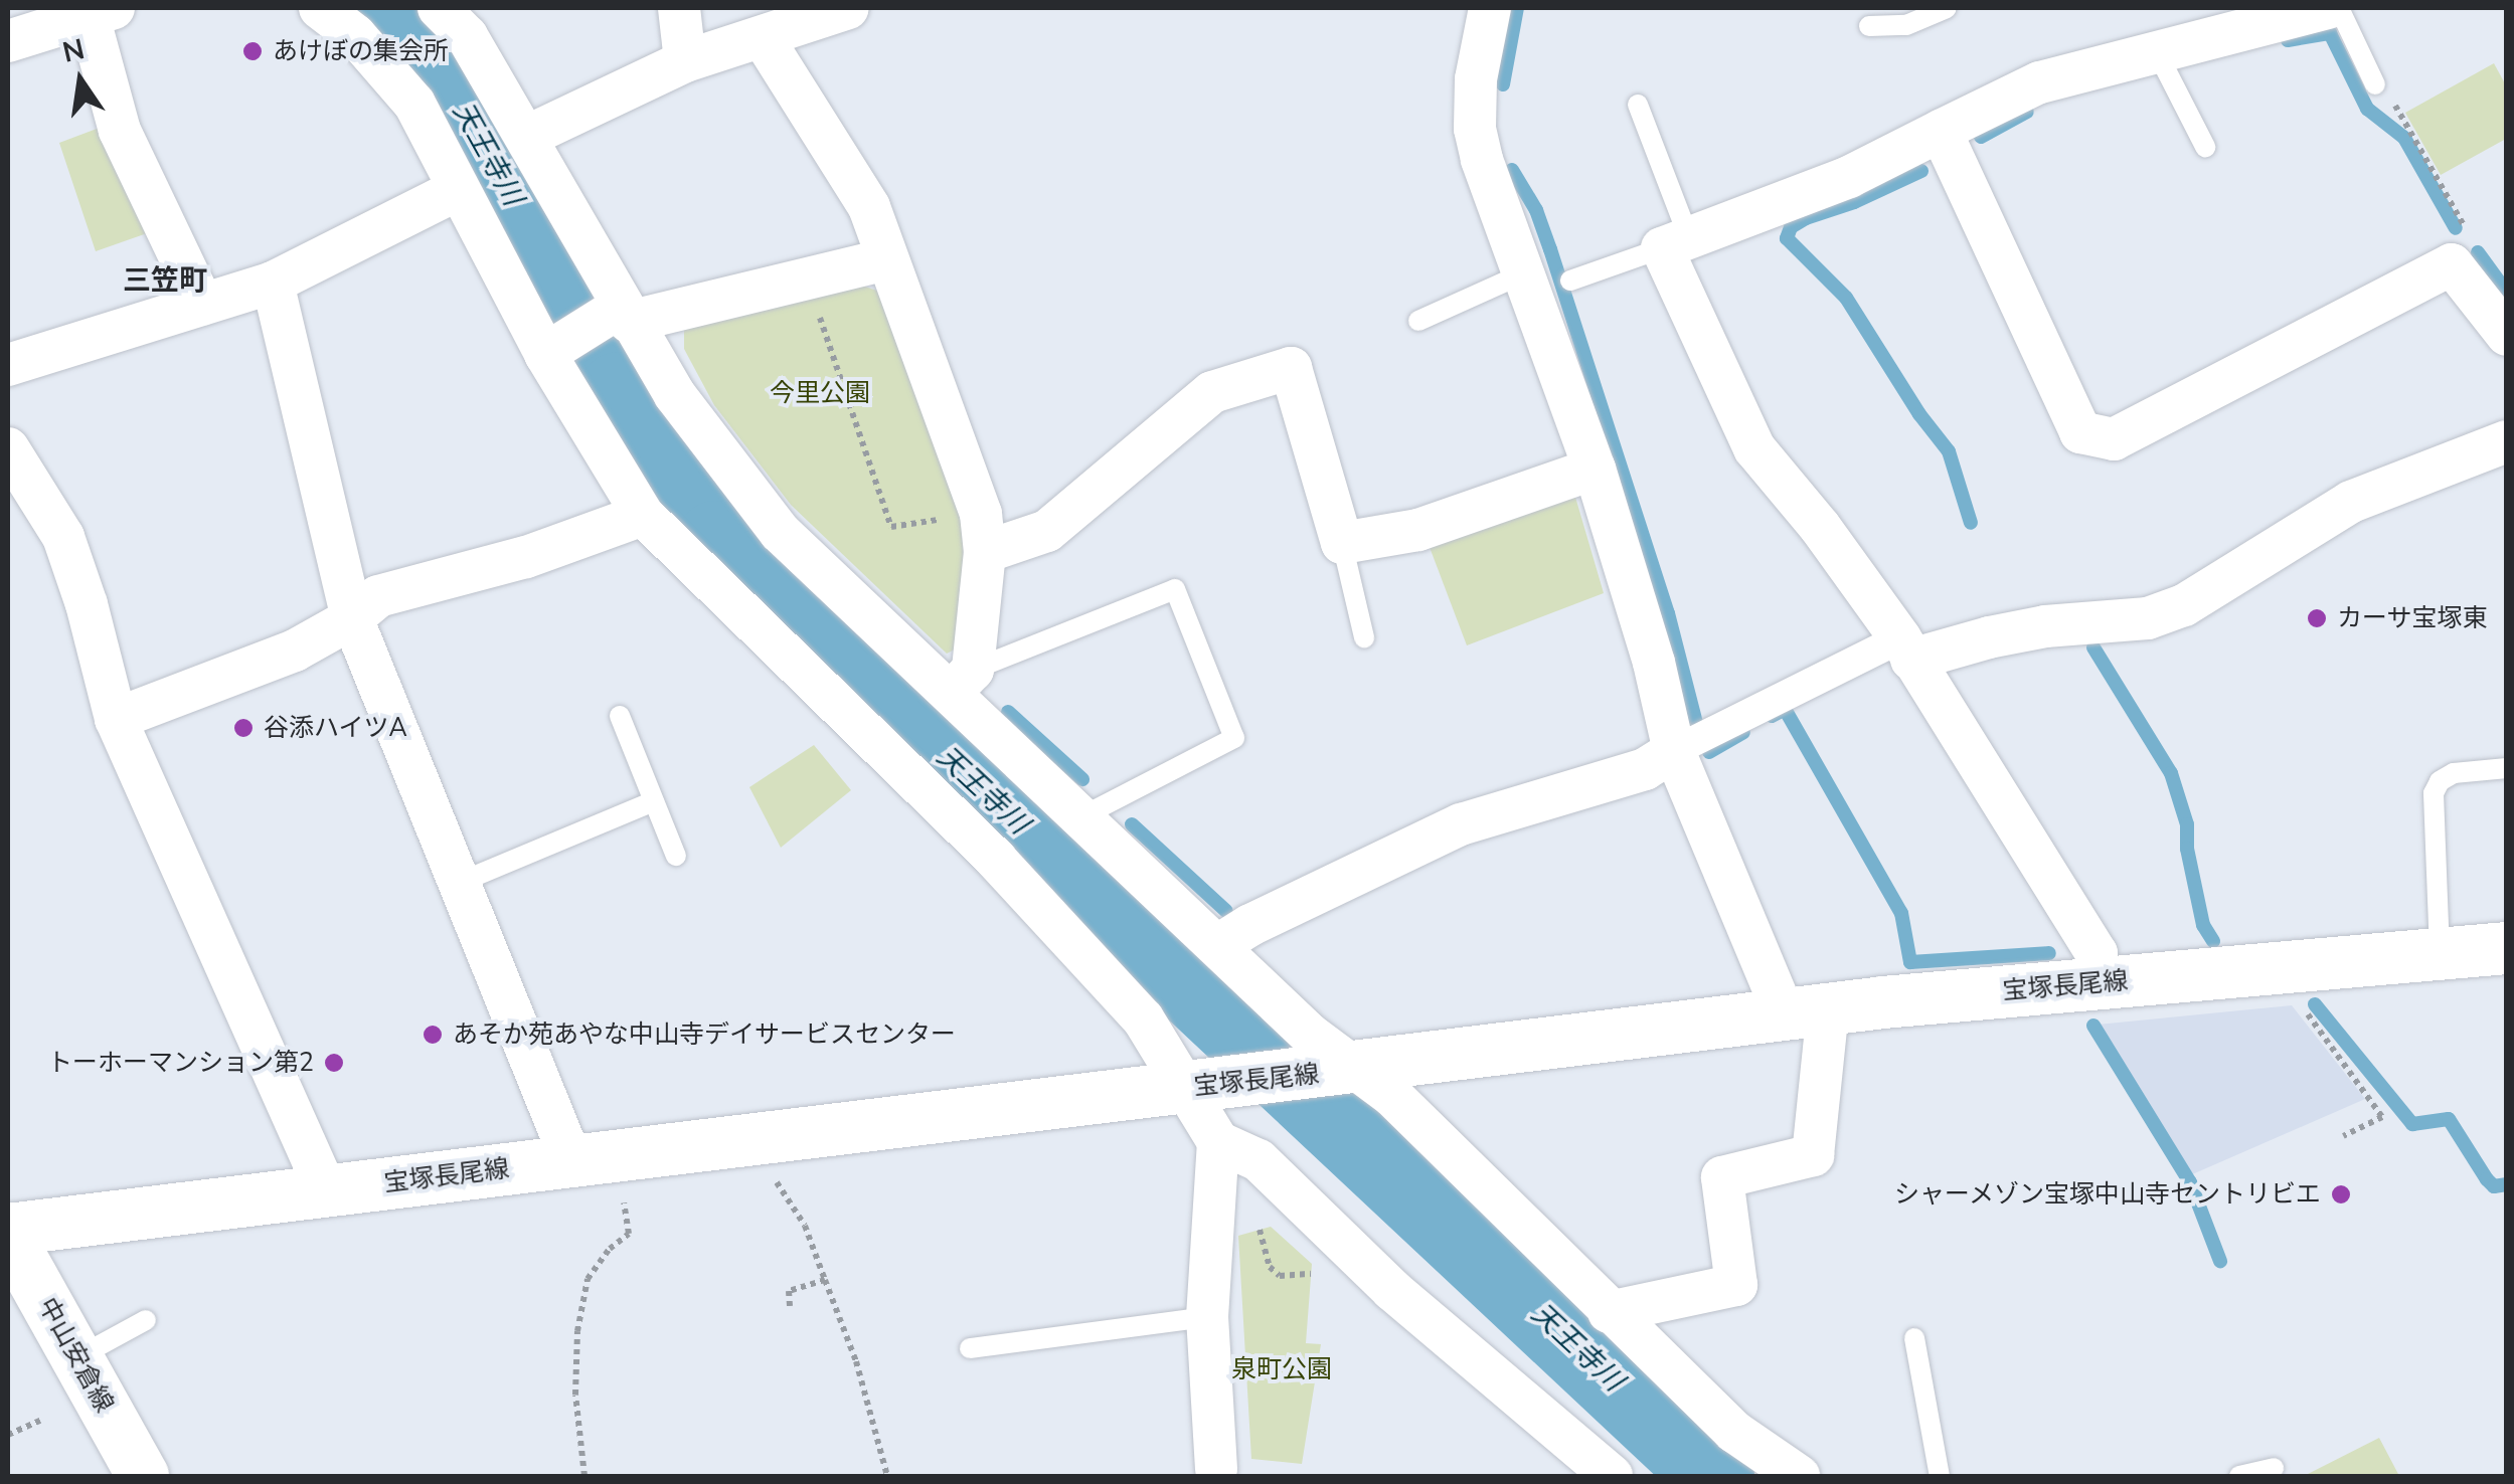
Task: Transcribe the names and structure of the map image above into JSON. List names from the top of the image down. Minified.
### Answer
{"streets":{"street":["宝塚長尾線","中山安倉線"]},"crossings":[["宝塚長尾線","中山安倉線"]],"districts":["三笠町"],"water":["天王寺川"],"parks":["今里公園","泉町公園"],"places":["あけぼの集会所","カーサ宝塚東","谷添ハイツA","あそか苑あやな中山寺デイサービスセンター","トーホーマンション第2","シャーメゾン宝塚中山寺セントリビエ"],"north":"top"}
